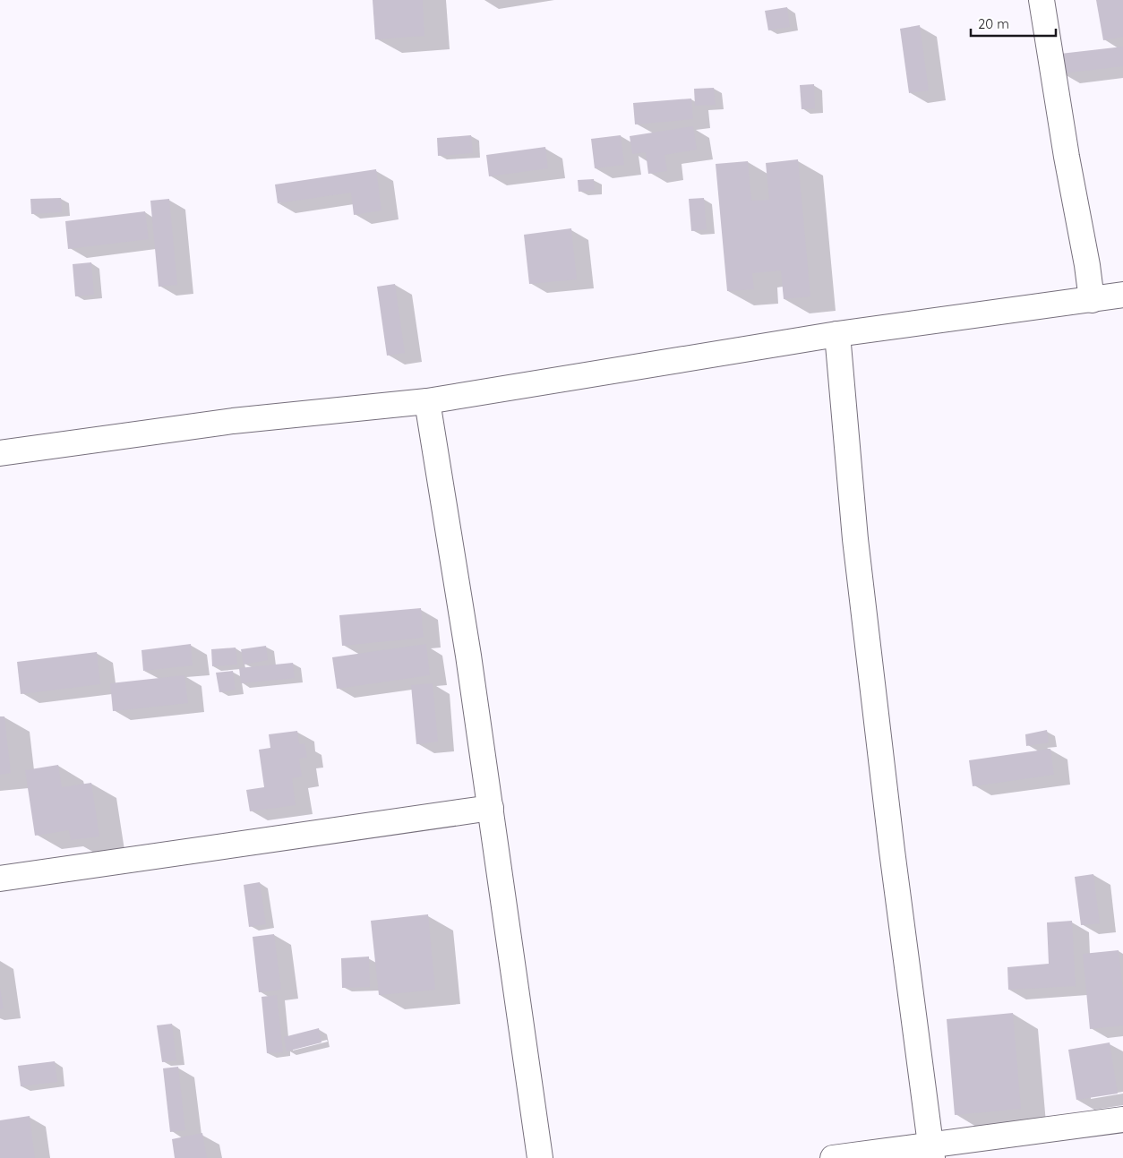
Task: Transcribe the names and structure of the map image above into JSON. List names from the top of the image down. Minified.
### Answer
{"scale_bar":"20 m"}
